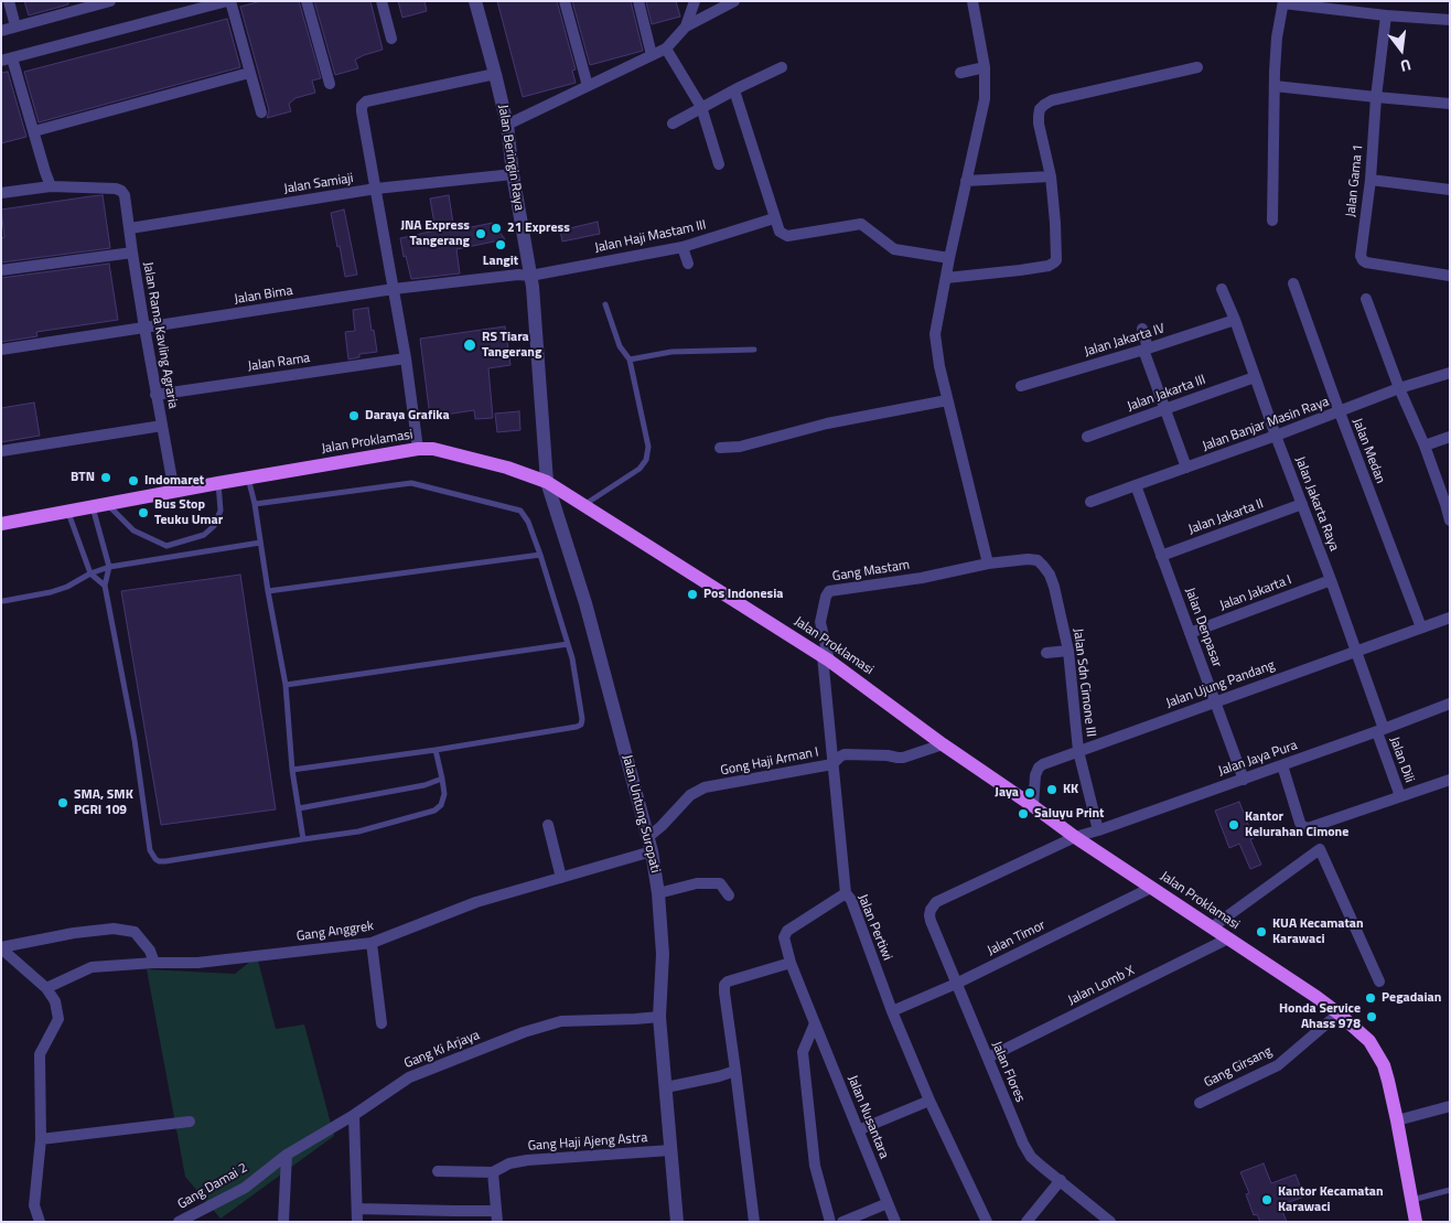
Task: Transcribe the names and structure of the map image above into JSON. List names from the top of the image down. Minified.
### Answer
{"streets":{"main road":["Jalan Proklamasi"],"street":["Jalan Beringin Raya","Jalan Gama 1","Jalan Samiaji","Jalan Haji Mastam III","Jalan Bima","Jalan Rama Kavling Agraria","Jalan Jakarta IV","Jalan Rama","Jalan Jakarta III","Jalan Banjar Masin Raya","Jalan Medan","Jalan Jakarta Raya","Jalan Jakarta II","Gang Mastam","Jalan Jakarta I","Jalan Denpasar","Jalan Sdn Cimone III","Jalan Ujung Pandang","Jalan Jaya Pura","Jalan Dili","Gong Haji Arman I","Jalan Untung Suropati","Jalan Pertiwi","Gang Anggrek","Jalan Timor","Jalan Lomb X","Gang Ki Arjaya","Gang Girsang","Jalan Flores","Jalan Nusantara","Gang Haji Ajeng Astra","Gang Damai 2"]},"crossings":[["Jalan Beringin Raya","Jalan Samiaji"],["Jalan Beringin Raya","Jalan Haji Mastam III"],["Jalan Beringin Raya","Jalan Bima"],["Jalan Beringin Raya","Jalan Proklamasi"],["Jalan Beringin Raya","Jalan Untung Suropati"],["Jalan Samiaji","Jalan Rama Kavling Agraria"],["Jalan Haji Mastam III","Jalan Bima"],["Jalan Bima","Jalan Rama Kavling Agraria"],["Jalan Rama Kavling Agraria","Jalan Rama"],["Jalan Rama Kavling Agraria","Jalan Proklamasi"],["Jalan Jakarta IV","Jalan Jakarta Raya"],["Jalan Jakarta III","Jalan Jakarta Raya"],["Jalan Banjar Masin Raya","Jalan Medan"],["Jalan Banjar Masin Raya","Jalan Jakarta Raya"],["Jalan Banjar Masin Raya","Jalan Denpasar"],["Jalan Proklamasi","Gang Mastam"],["Jalan Proklamasi","Jalan Ujung Pandang"],["Jalan Proklamasi","Jalan Jaya Pura"],["Jalan Proklamasi","Gong Haji Arman I"],["Jalan Proklamasi","Jalan Untung Suropati"],["Jalan Proklamasi","Jalan Timor"],["Jalan Proklamasi","Jalan Lomb X"],["Jalan Proklamasi","Gang Girsang"],["Jalan Medan","Jalan Ujung Pandang"],["Jalan Jakarta Raya","Jalan Jakarta II"],["Jalan Jakarta Raya","Jalan Jakarta I"],["Jalan Jakarta Raya","Jalan Ujung Pandang"],["Jalan Jakarta Raya","Jalan Jaya Pura"],["Jalan Jakarta Raya","Jalan Dili"],["Jalan Jakarta II","Jalan Denpasar"],["Gang Mastam","Jalan Sdn Cimone III"],["Jalan Jakarta I","Jalan Denpasar"],["Jalan Denpasar","Jalan Ujung Pandang"],["Jalan Denpasar","Jalan Jaya Pura"],["Jalan Sdn Cimone III","Jalan Ujung Pandang"],["Jalan Sdn Cimone III","Jalan Jaya Pura"],["Jalan Jaya Pura","Jalan Dili"],["Jalan Jaya Pura","Jalan Flores"],["Gong Haji Arman I","Jalan Untung Suropati"],["Jalan Untung Suropati","Gang Anggrek"],["Jalan Untung Suropati","Gang Ki Arjaya"],["Jalan Untung Suropati","Gang Haji Ajeng Astra"],["Jalan Pertiwi","Jalan Timor"],["Jalan Pertiwi","Jalan Nusantara"],["Jalan Timor","Jalan Flores"],["Jalan Lomb X","Jalan Flores"],["Gang Ki Arjaya","Gang Damai 2"]],"places":["21 Express","JNA Express Tangerang","Langit","RS Tiara Tangerang","Daraya Grafika","BTN","Indomaret","Bus Stop Teuku Umar","Pos Indonesia","KK","Jaya","SMA, SMK PGRI 109","Saluyu Print","Kantor Kelurahan Cimone","KUA Kecamatan Karawaci","Pegadaian","Honda Service Ahass 978","Kantor Kecamatan Karawaci"],"north":"bottom"}
